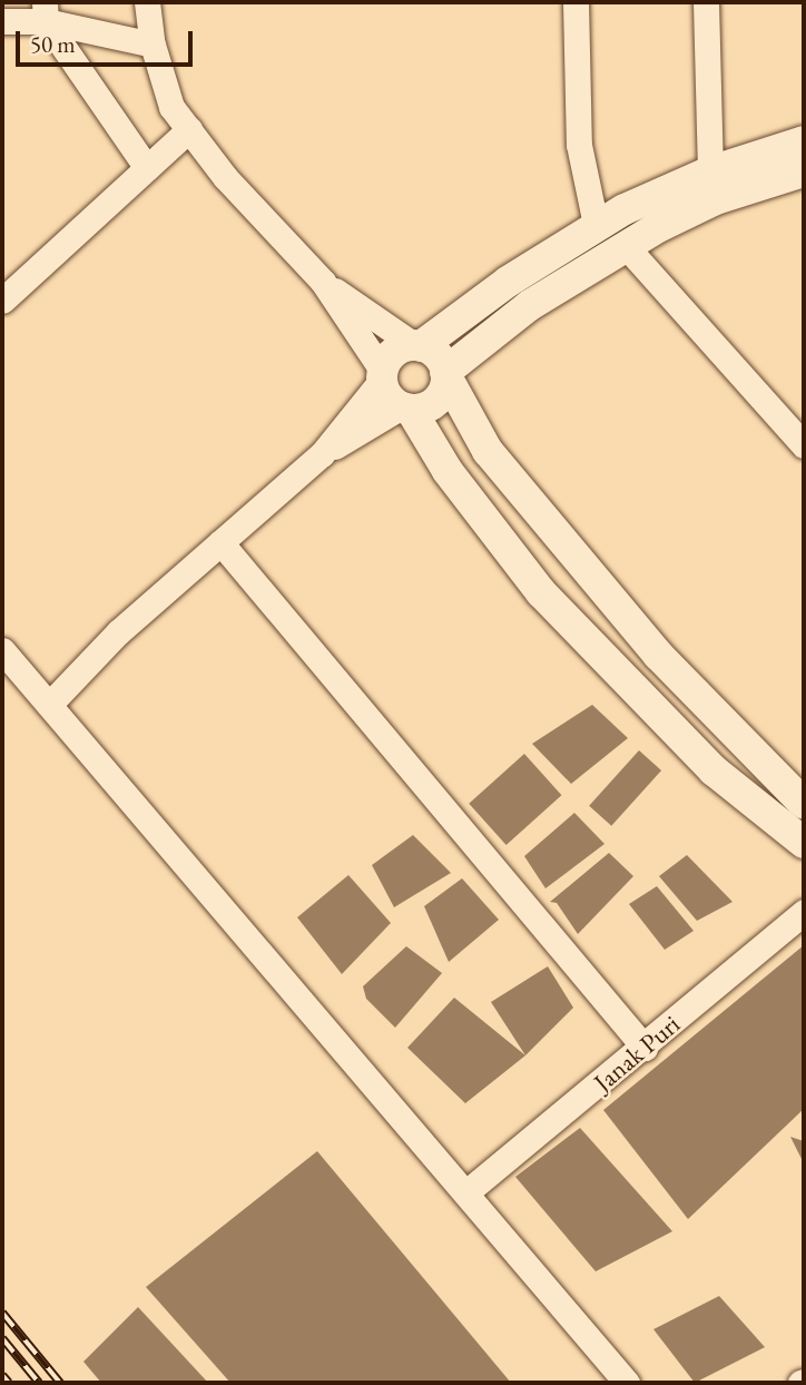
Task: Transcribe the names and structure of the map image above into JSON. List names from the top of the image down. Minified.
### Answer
{"streets":{"street":["Janak Puri"]},"scale_bar":"50 m"}
